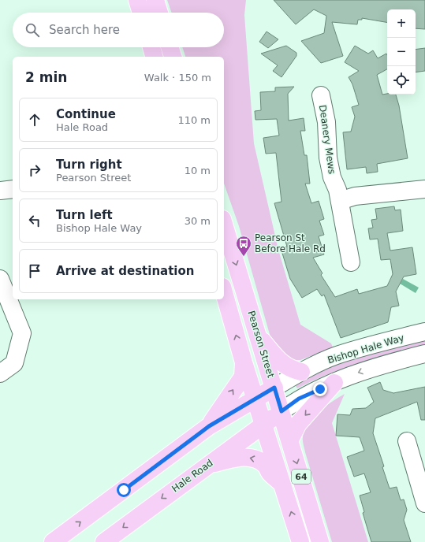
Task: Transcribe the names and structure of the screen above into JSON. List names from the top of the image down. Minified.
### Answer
{"streets":{"main road":["Pearson Street","Hale Road","64"],"street":["Deanery Mews","Bishop Hale Way"]},"crossings":[["Pearson Street","Bishop Hale Way"],["Pearson Street","Hale Road"],["Hale Road","64"]],"places":{"bus stop":["Pearson St Before Hale Rd"]},"page":{"map_buttons":["+","−"],"search":"Search here","heading":["2 min","Walk · 150 m"],"list":[["Continue","Hale Road","110 m"],["Turn right","Pearson Street","10 m"],["Turn left","Bishop Hale Way","30 m"],"Arrive at destination"]}}
